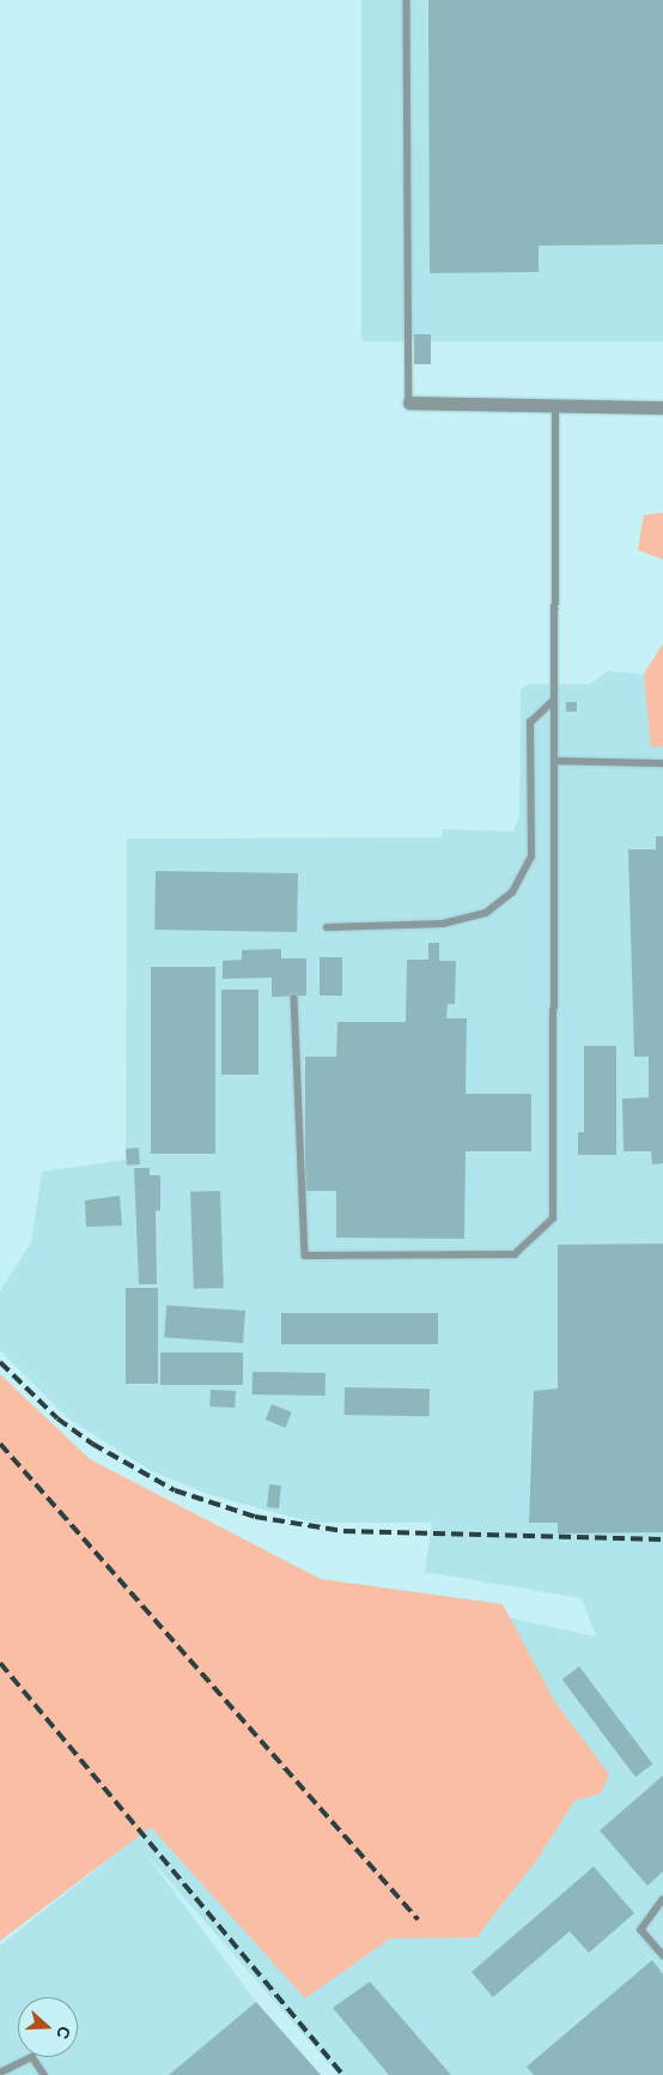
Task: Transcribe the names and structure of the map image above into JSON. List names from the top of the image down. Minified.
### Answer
{"north":"right"}
